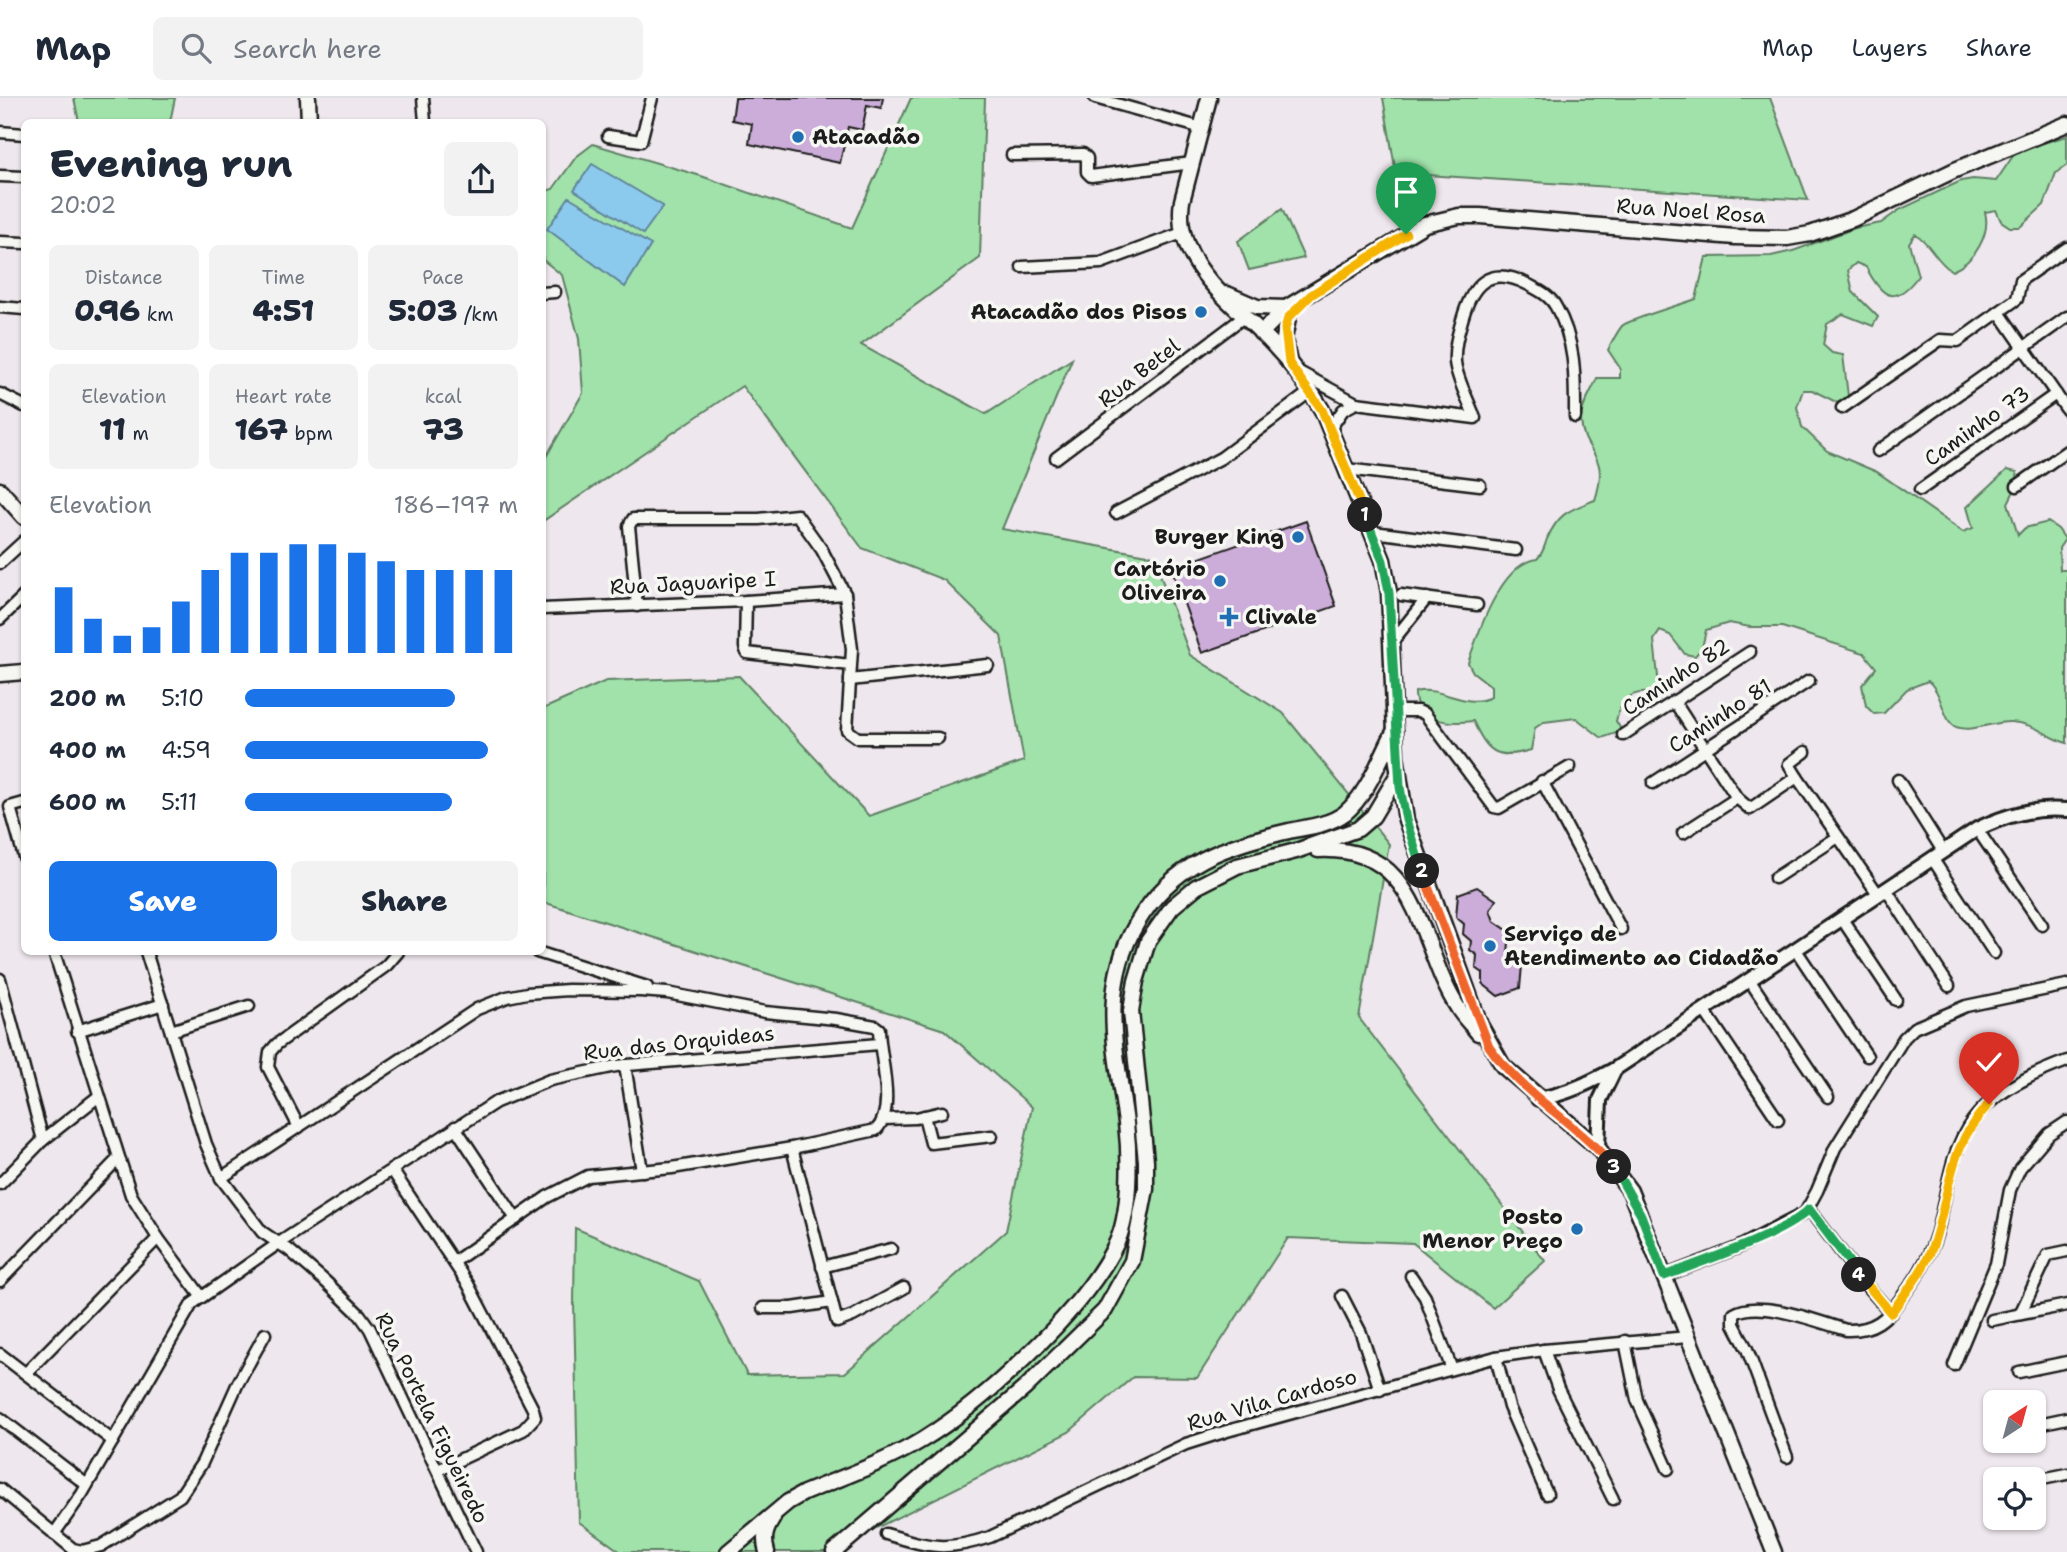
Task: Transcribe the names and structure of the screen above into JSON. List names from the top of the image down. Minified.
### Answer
{"streets":{"main road":["Rua Noel Rosa"],"street":["Rua Betel","Caminho 73","Rua Jaguaripe I","Caminho 82","Caminho 81","Rua das Orquideas","Rua Vila Cardoso","Rua Portela Figueiredo"]},"crossings":[["Rua das Orquideas","Rua Portela Figueiredo"]],"places":{"other":["Atacadão","Atacadão dos Pisos","Burger King","Cartório Oliveira","Serviço de Atendimento ao Cidadão","Posto Menor Preço"],"health":["Clivale"]},"north":"top right","page":{"header":"Map","search":"Search here","nav":["Map","Layers","Share"],"heading":["Evening run","20:02"],"stats":[["Distance","0.96 km"],["Time","4:51"],["Pace","5:03 /km"],["Elevation","11 m"],["Heart rate","167 bpm"],["kcal","73"]],"chart":["Elevation","186–197 m"],"pins":["1","2","3","4"],"list":[{"name":"200 m","note":"5:10"},{"name":"400 m","note":"4:59"},{"name":"600 m","note":"5:11"}],"buttons":["Save","Share"]}}
